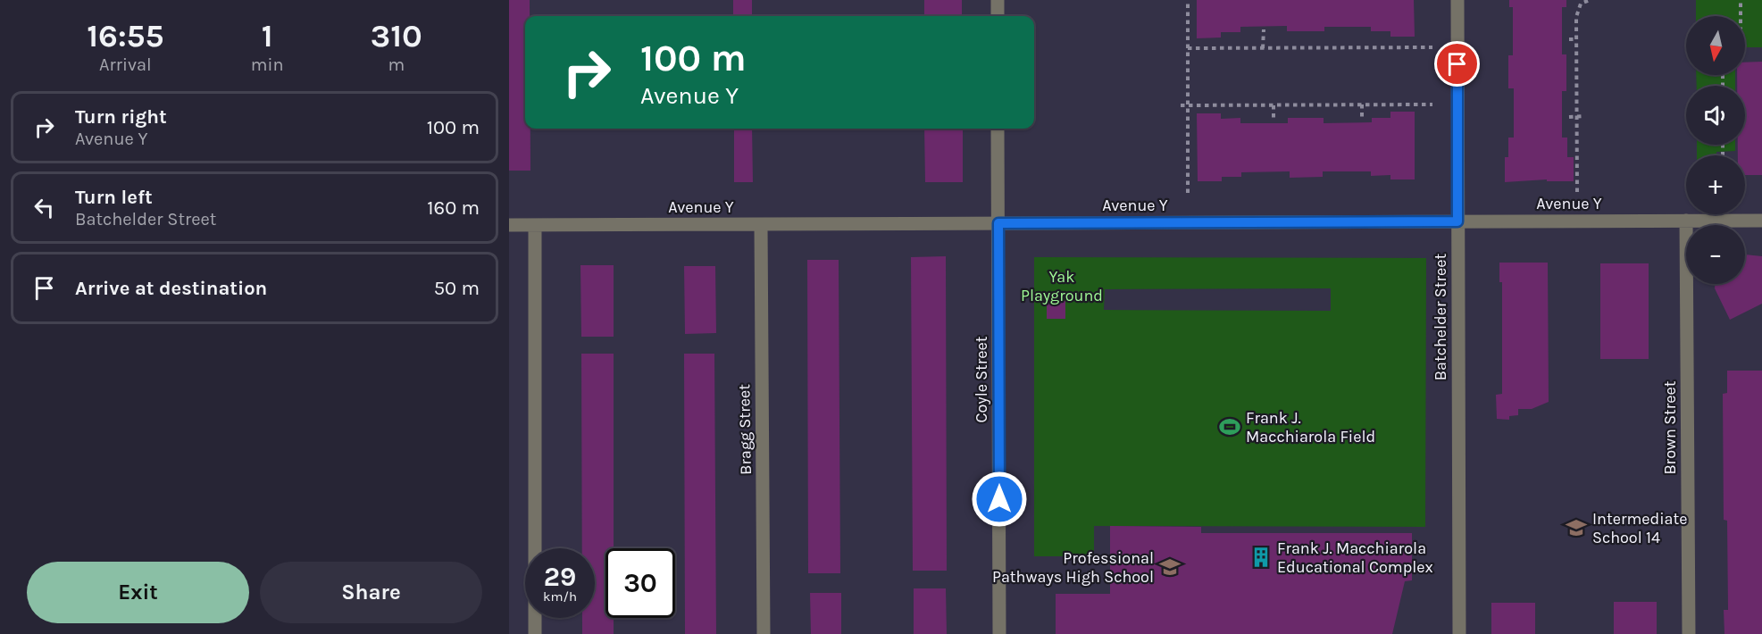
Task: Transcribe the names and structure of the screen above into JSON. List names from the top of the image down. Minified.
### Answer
{"streets":{"street":["Avenue Y","Batchelder Street","Coyle Street","Brown Street","Bragg Street"]},"crossings":[["Avenue Y","Batchelder Street"],["Avenue Y","Coyle Street"],["Avenue Y","Brown Street"],["Avenue Y","Bragg Street"]],"parks":["Yak Playground"],"places":{"sports":["Frank J. Macchiarola Field"],"school or university":["Intermediate School 14","Professional Pathways High School"],"building":["Frank J. Macchiarola Educational Complex"]},"north":"bottom","page":{"eta":["16:55","Arrival","1","min","310","m"],"map_buttons":["+","−"],"turn":["100 m","Avenue Y"],"list":[{"name":"Turn right","note":"Avenue Y","value":"100 m"},{"name":"Turn left","note":"Batchelder Street","value":"160 m"},{"name":"Arrive at destination","value":"50 m"}],"speed":"29 km/h","limit":"30","buttons":["Exit","Share"]}}
